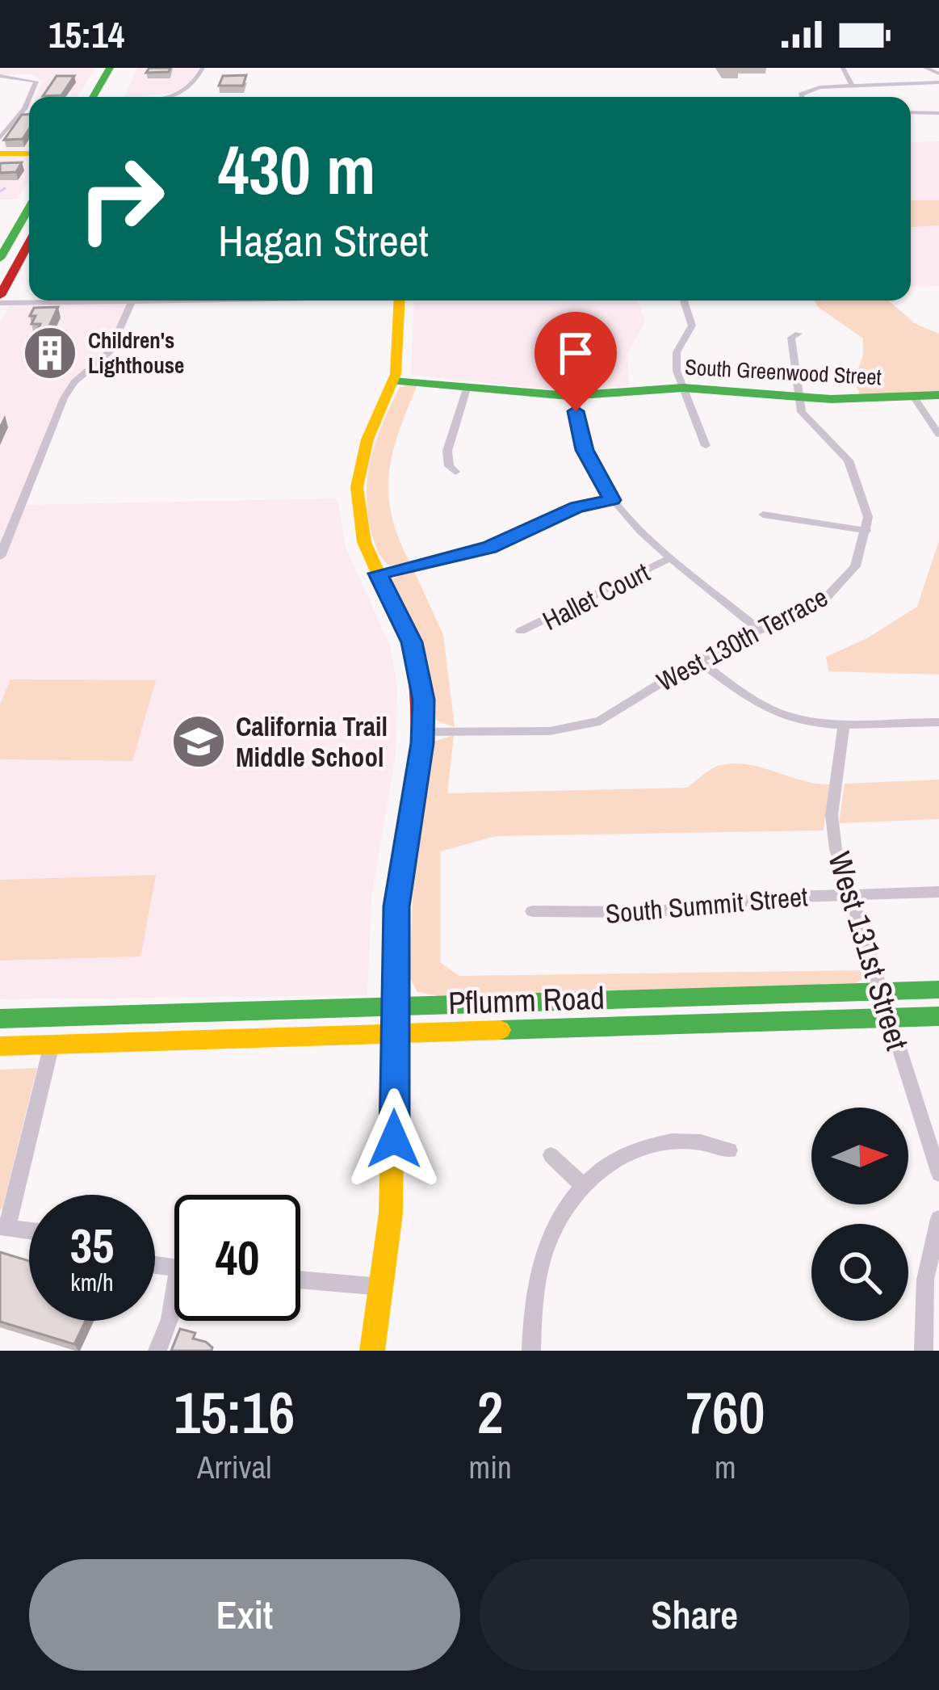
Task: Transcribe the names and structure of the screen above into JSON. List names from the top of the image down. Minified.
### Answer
{"streets":{"main road":["South Greenwood Street","Pflumm Road"],"street":["Hallet Court","West 130th Terrace","South Summit Street","West 131st Street"]},"crossings":[["South Summit Street","West 131st Street"],["West 131st Street","Pflumm Road"]],"places":{"building":["Children's Lighthouse"],"school or university":["California Trail Middle School"]},"north":"right","page":{"status":"15:14","turn":["430 m","Hagan Street"],"speed":"35 km/h","limit":"40","eta":["15:16","Arrival","2","min","760","m"],"buttons":["Exit","Share"]}}
